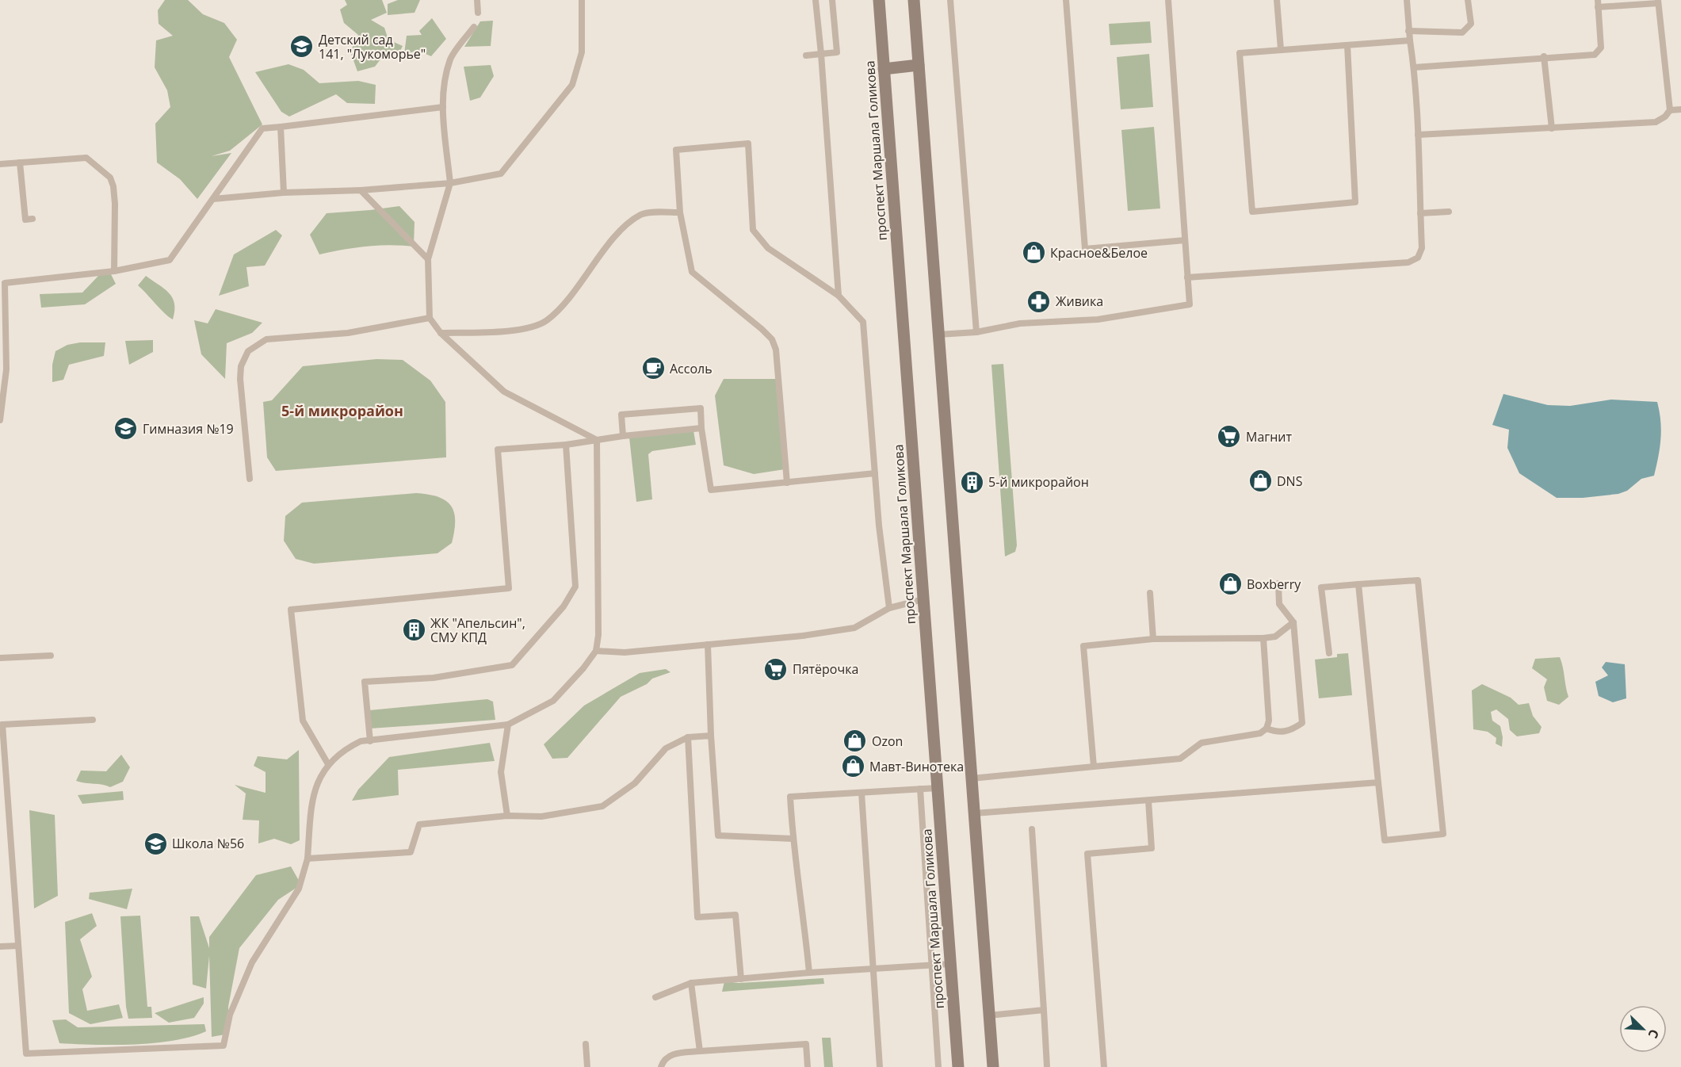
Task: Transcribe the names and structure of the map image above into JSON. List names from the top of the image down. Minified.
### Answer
{"streets":{"main road":["проспект Маршала Голикова"]},"districts":["5-й микрорайон"],"places":{"school or university":["Детский сад 141, \"Лукоморье\"","Гимназия №19","Школа №56"],"shop":["Красное&Белое","DNS","Boxberry","Ozon","Мавт-Винотека"],"pharmacy":["Живика"],"cafe":["Ассоль"],"supermarket":["Магнит","Пятёрочка"],"building":["5-й микрорайон","ЖК \"Апельсин\", СМУ КПД"]},"north":"bottom right"}
